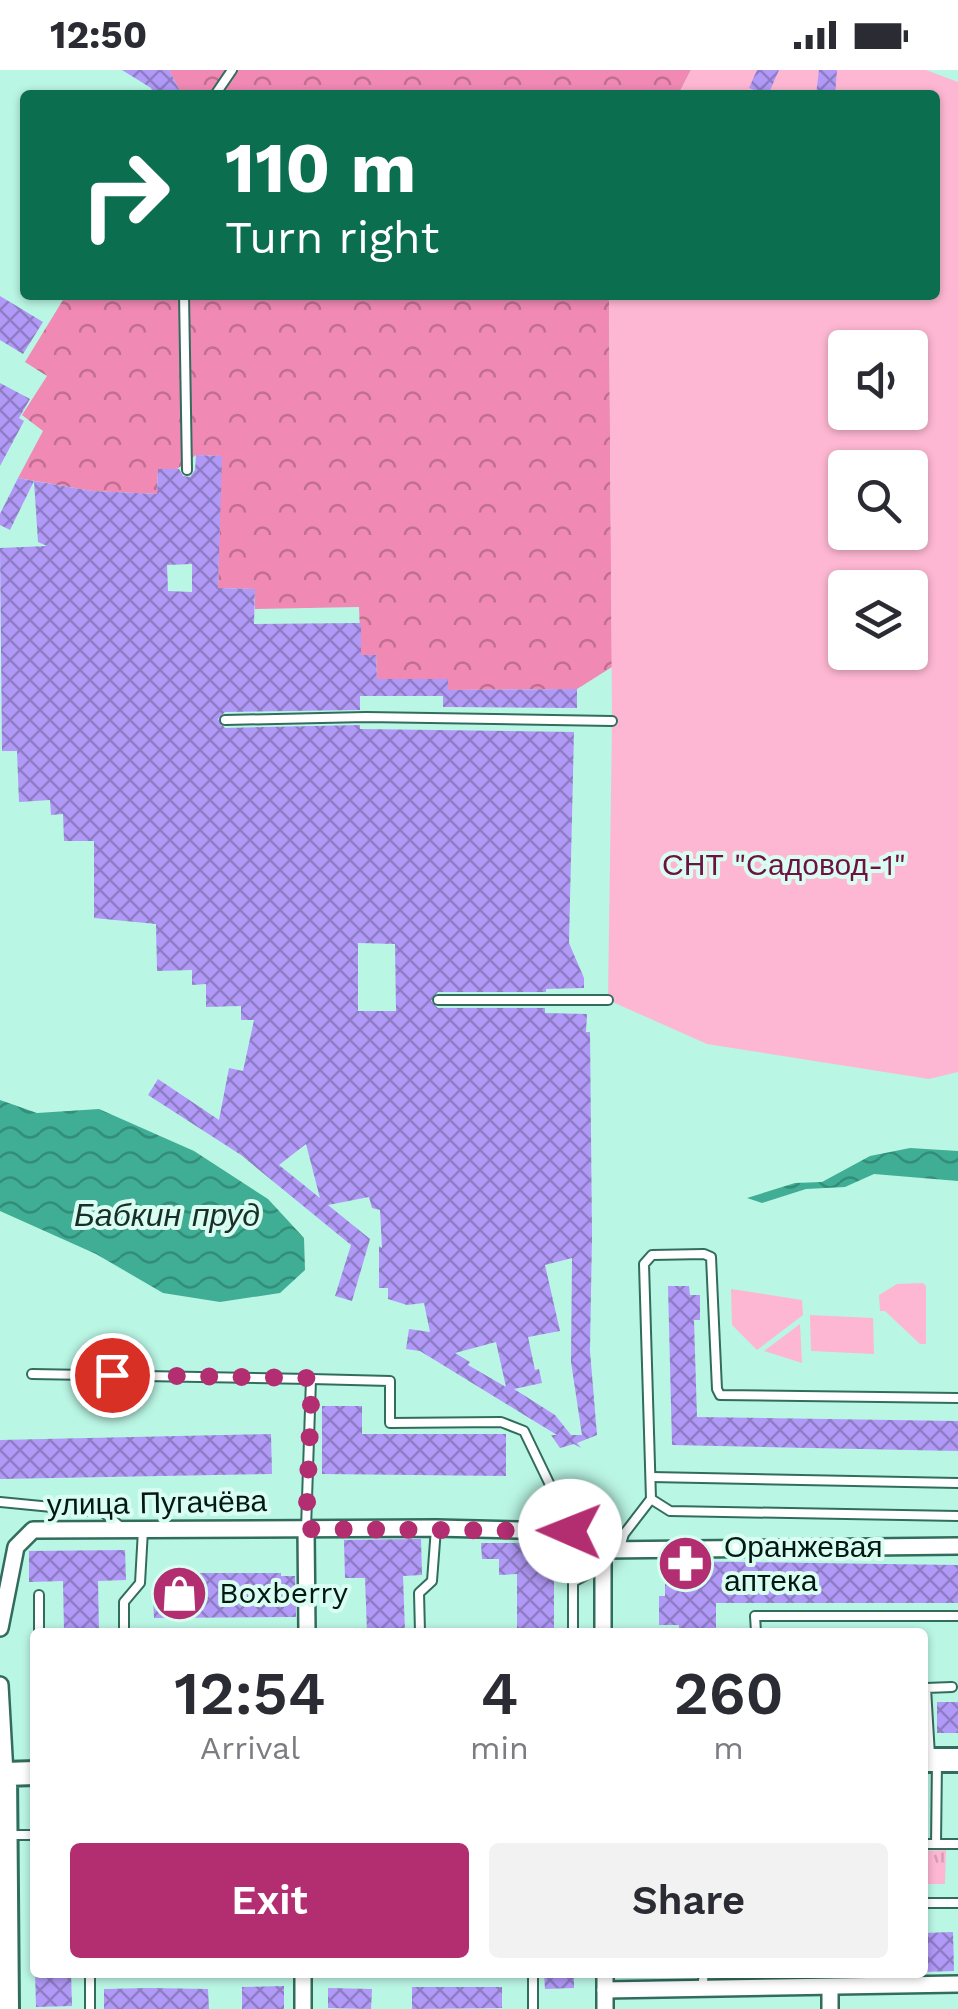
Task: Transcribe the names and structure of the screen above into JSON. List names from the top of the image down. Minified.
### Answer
{"streets":{"street":["улица Пугачёва"]},"water":["Бабкин пруд"],"parks":["СНТ \"Садовод-1\""],"places":{"pharmacy":["Оранжевая аптека"],"shop":["Boxberry"]},"page":{"status":"12:50","turn":["110 m","Turn right"],"eta":["12:54","Arrival","4","min","260","m"],"buttons":["Exit","Share"]}}
